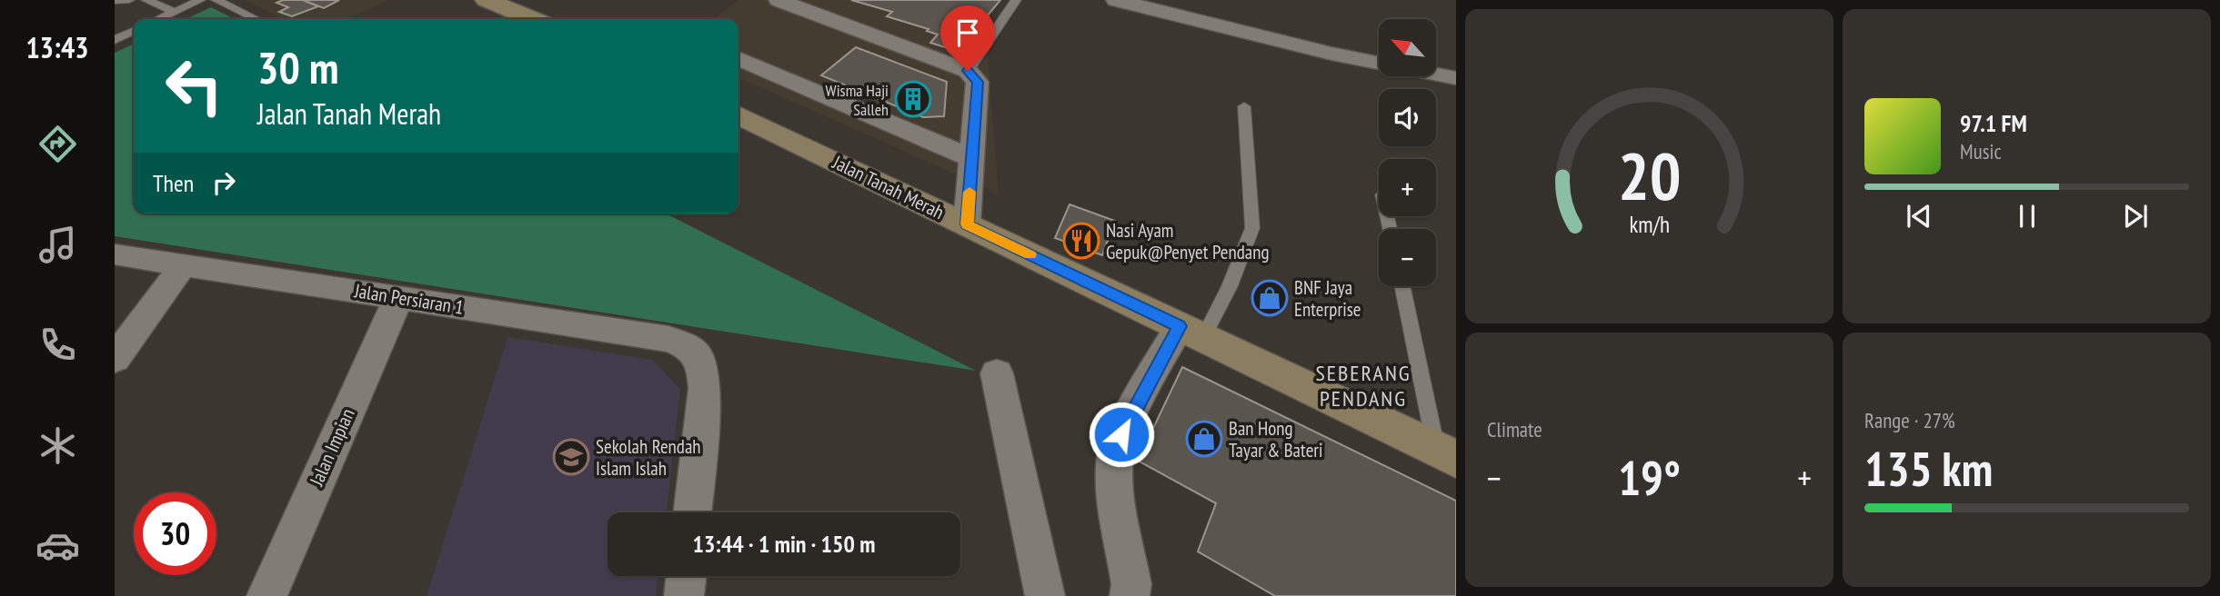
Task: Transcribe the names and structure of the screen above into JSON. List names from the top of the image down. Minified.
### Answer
{"streets":{"main road":["Jalan Tanah Merah"],"street":["Jalan Persiaran 1","Jalan Impian"]},"crossings":[["Jalan Persiaran 1","Jalan Impian"]],"districts":["SEBERANG PENDANG"],"places":{"building":["Wisma Haji Salleh"],"restaurant":["Nasi Ayam Gepuk@Penyet Pendang"],"shop":["BNF Jaya Enterprise","Ban Hong Tayar & Bateri"],"school or university":["Sekolah Rendah Islam Islah"]},"north":"top left","page":{"tabs":"13:43","map_buttons":["+","−"],"turn":["30 m","Jalan Tanah Merah"],"song":["97.1 FM","Music"],"then":"Then","tile":["Climate",["Range · 27%","135 km"]],"heat":["−","19°","+"],"limit":"30","trip":"13:44 · 1 min · 150 m","gauge":["20","km/h"]}}
